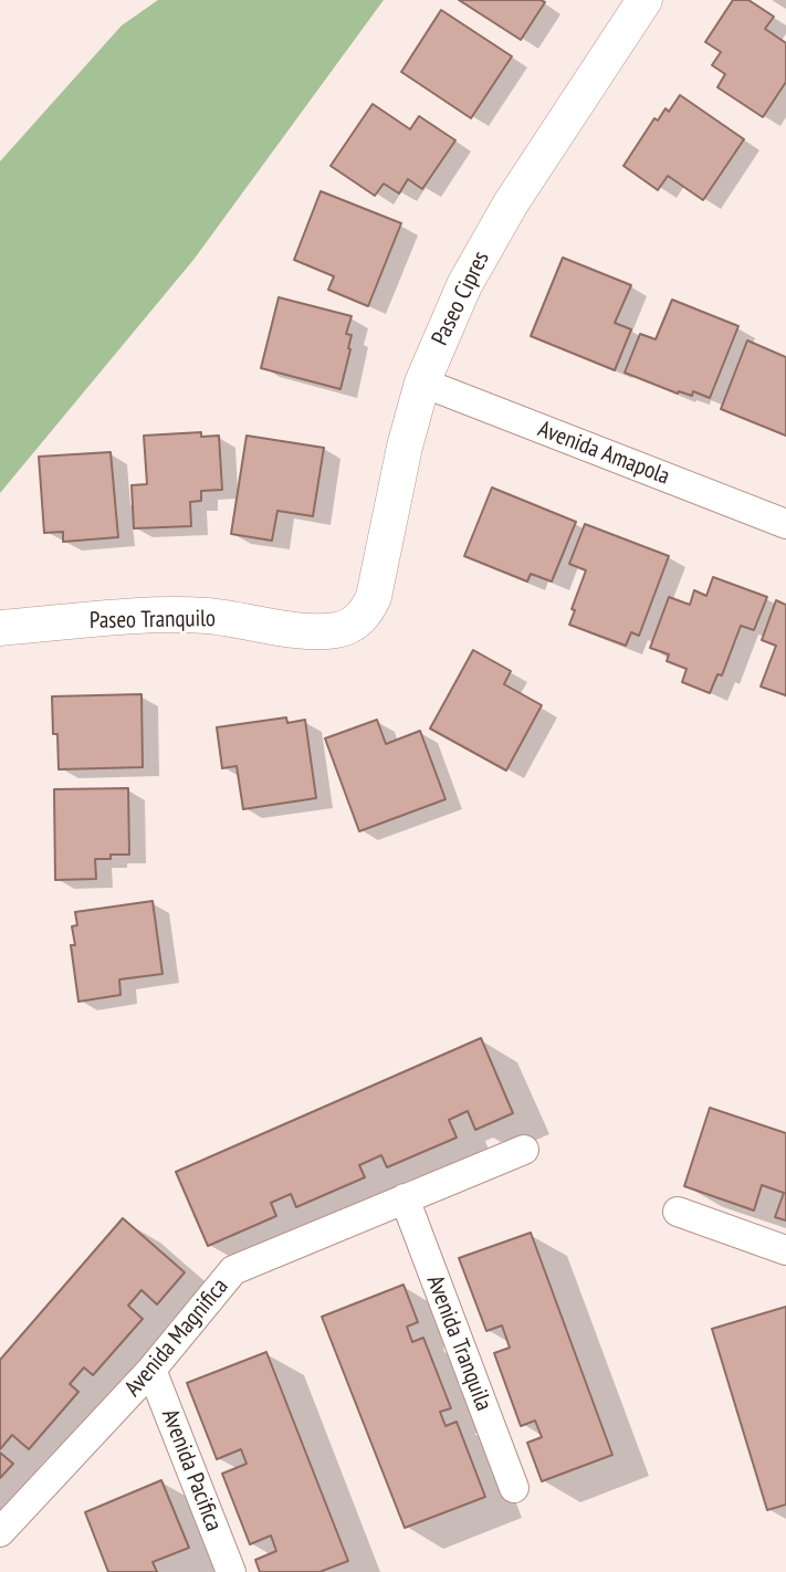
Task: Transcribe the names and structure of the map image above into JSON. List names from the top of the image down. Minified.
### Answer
{"streets":{"street":["Paseo Cipres","Avenida Amapola","Paseo Tranquilo","Avenida Magnifica","Avenida Tranquila","Avenida Pacifica"]},"crossings":[["Paseo Cipres","Avenida Amapola"],["Paseo Cipres","Paseo Tranquilo"],["Avenida Magnifica","Avenida Tranquila"],["Avenida Magnifica","Avenida Pacifica"]]}
